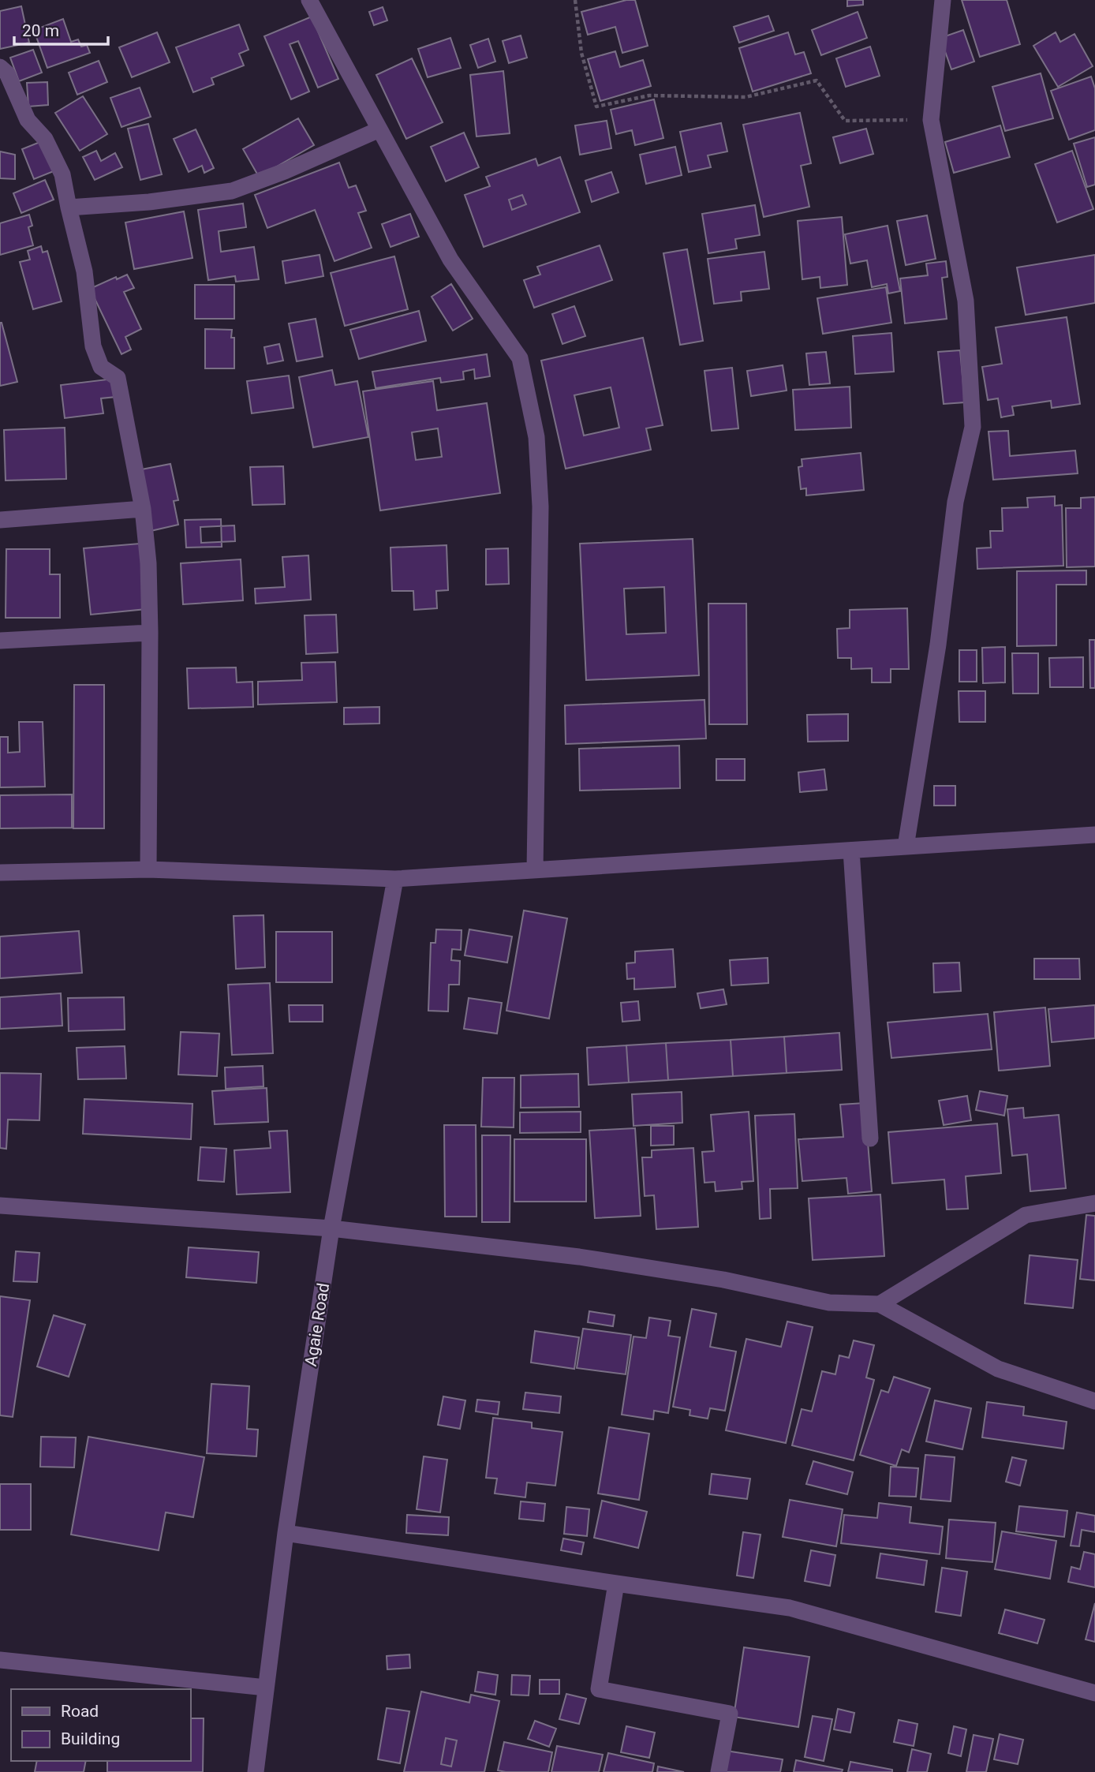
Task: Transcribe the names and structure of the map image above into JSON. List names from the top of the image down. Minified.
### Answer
{"streets":{"street":["Agaie Road"]},"legend":["Road","Building"],"scale_bar":"20 m"}
